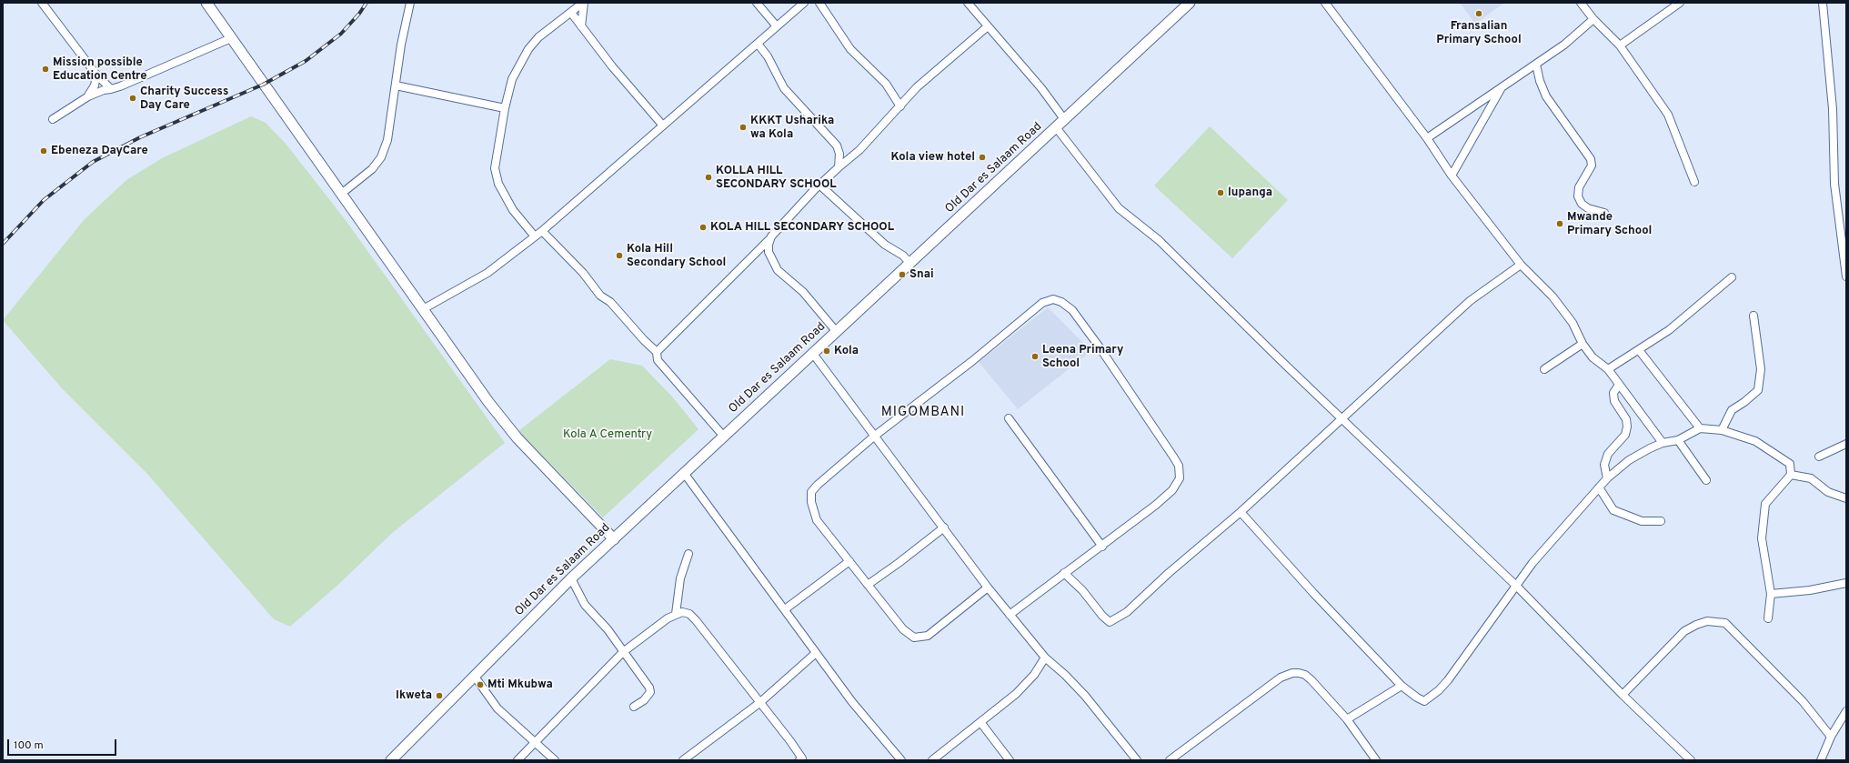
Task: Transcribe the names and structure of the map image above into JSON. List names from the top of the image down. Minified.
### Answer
{"streets":{"main road":["Old Dar es Salaam Road"]},"districts":["MIGOMBANI"],"parks":["Kola A Cementry"],"places":["Fransalian Primary School","Mission possible Education Centre","Charity Success Day Care","KKKT Usharika wa Kola","Ebeneza DayCare","Kola view hotel","KOLLA HILL SECONDARY SCHOOL","lupanga","Mwande Primary School","KOLA HILL SECONDARY SCHOOL","Kola Hill Secondary School","Snai","Kola","Leena Primary School","Mti Mkubwa","Ikweta"],"scale_bar":"100 m"}
